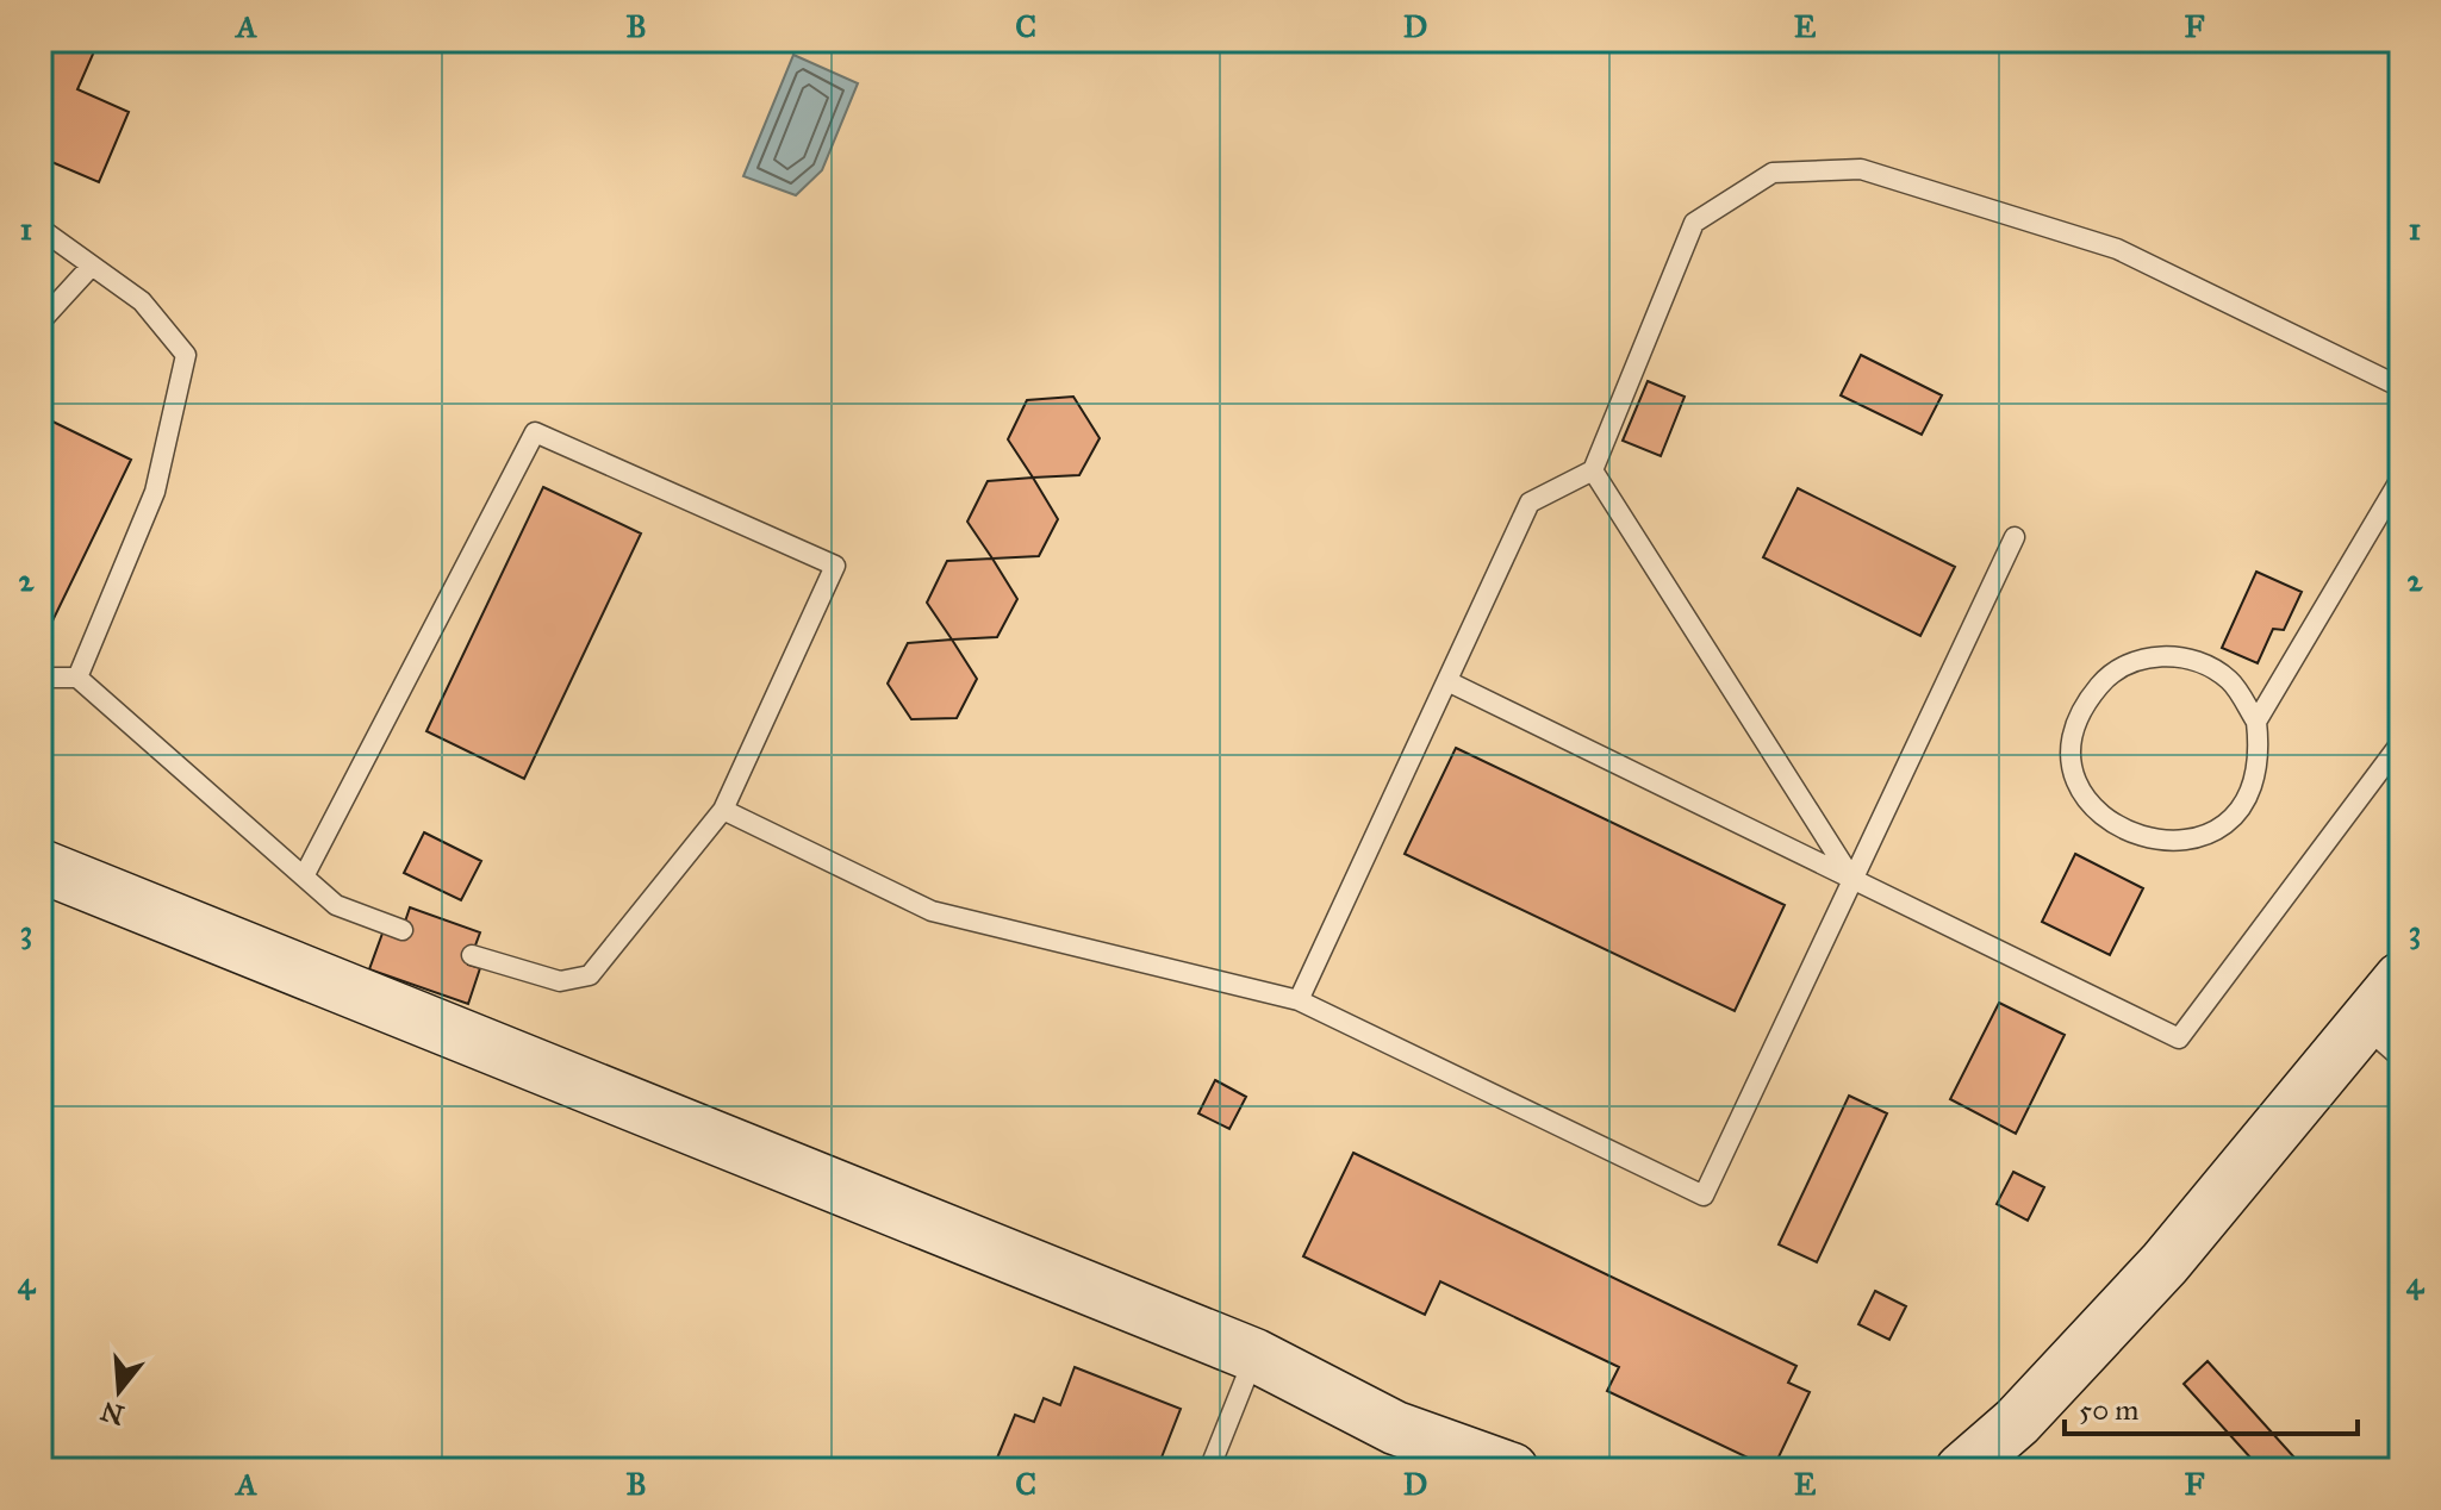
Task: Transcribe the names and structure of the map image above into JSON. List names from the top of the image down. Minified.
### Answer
{"scale_bar":"50 m","north":"bottom","grid":{"columns":["A","B","C","D","E","F"],"rows":["1","2","3","4"]}}
